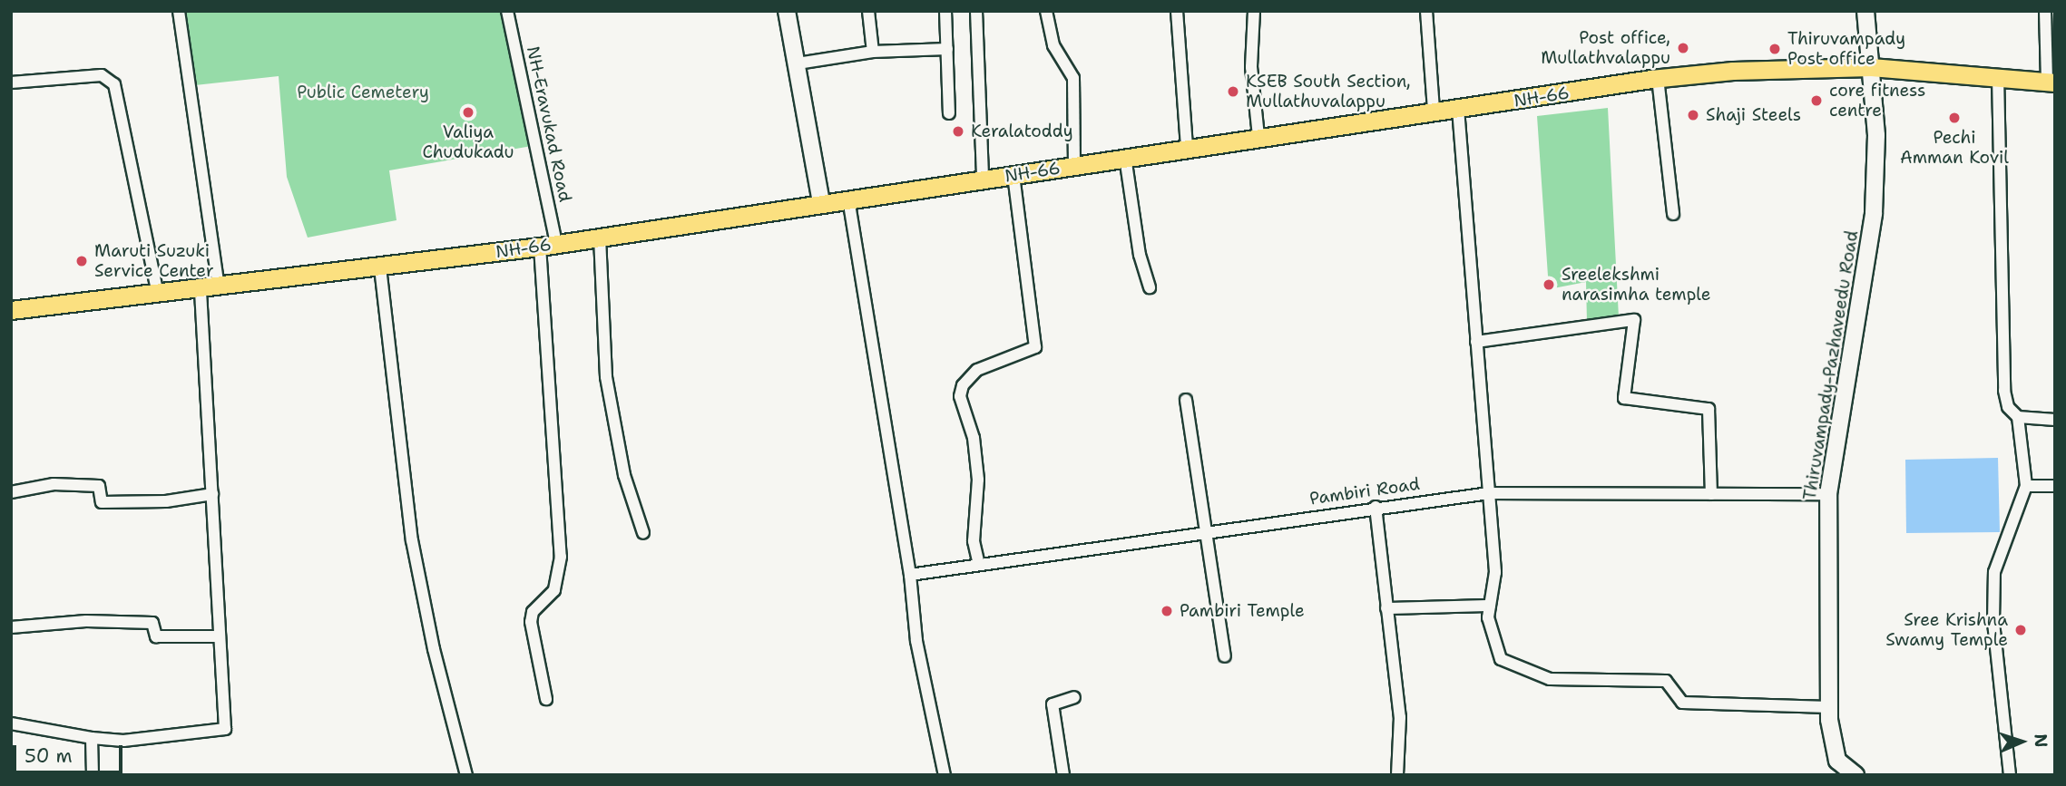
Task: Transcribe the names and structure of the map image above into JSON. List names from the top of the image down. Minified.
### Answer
{"streets":{"main road":["NH-66","Thiruvampady-Pazhaveedu Road"],"street":["NH-Eravukad Road","Pambiri Road"]},"crossings":[["NH-66","NH-Eravukad Road"],["NH-66","Thiruvampady-Pazhaveedu Road"],["Thiruvampady-Pazhaveedu Road","Pambiri Road"]],"parks":["Public Cemetery"],"places":["Post office, Mullathvalappu","Thiruvampady Post office","KSEB South Section, Mullathuvalappu","core fitness centre","Valiya Chudukadu","Shaji Steels","Pechi Amman Kovil","Keralatoddy","Maruti Suzuki Service Center","Sreelekshmi narasimha temple","Pambiri Temple","Sree Krishna Swamy Temple"],"scale_bar":"50 m","north":"right"}
